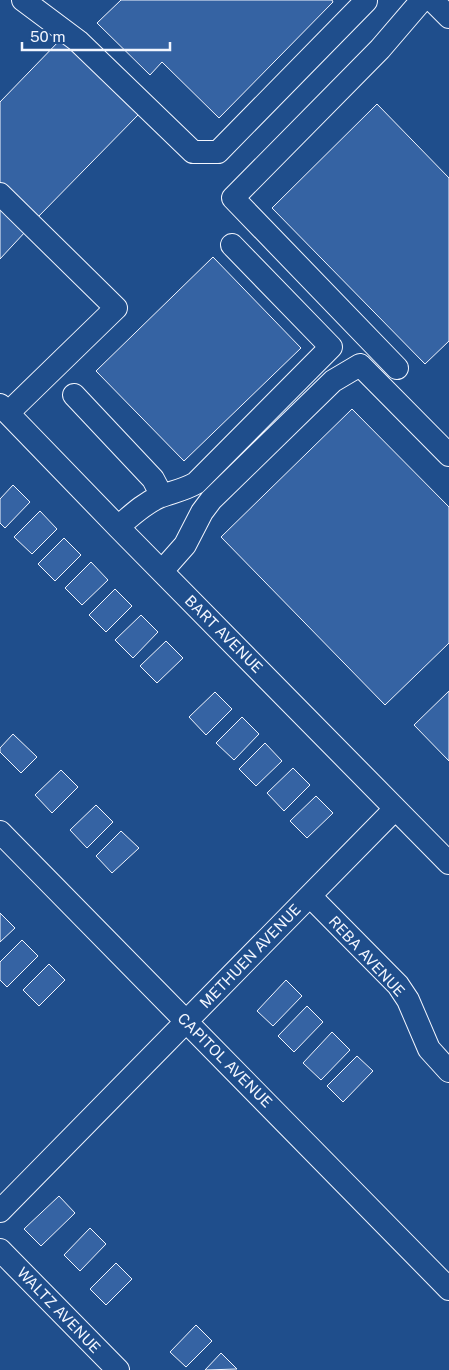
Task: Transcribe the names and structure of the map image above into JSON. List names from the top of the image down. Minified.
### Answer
{"streets":{"street":["BART AVENUE","METHUEN AVENUE","REBA AVENUE","CAPITOL AVENUE","WALTZ AVENUE"]},"crossings":[["BART AVENUE","METHUEN AVENUE"],["METHUEN AVENUE","REBA AVENUE"],["METHUEN AVENUE","CAPITOL AVENUE"]],"scale_bar":"50 m"}
